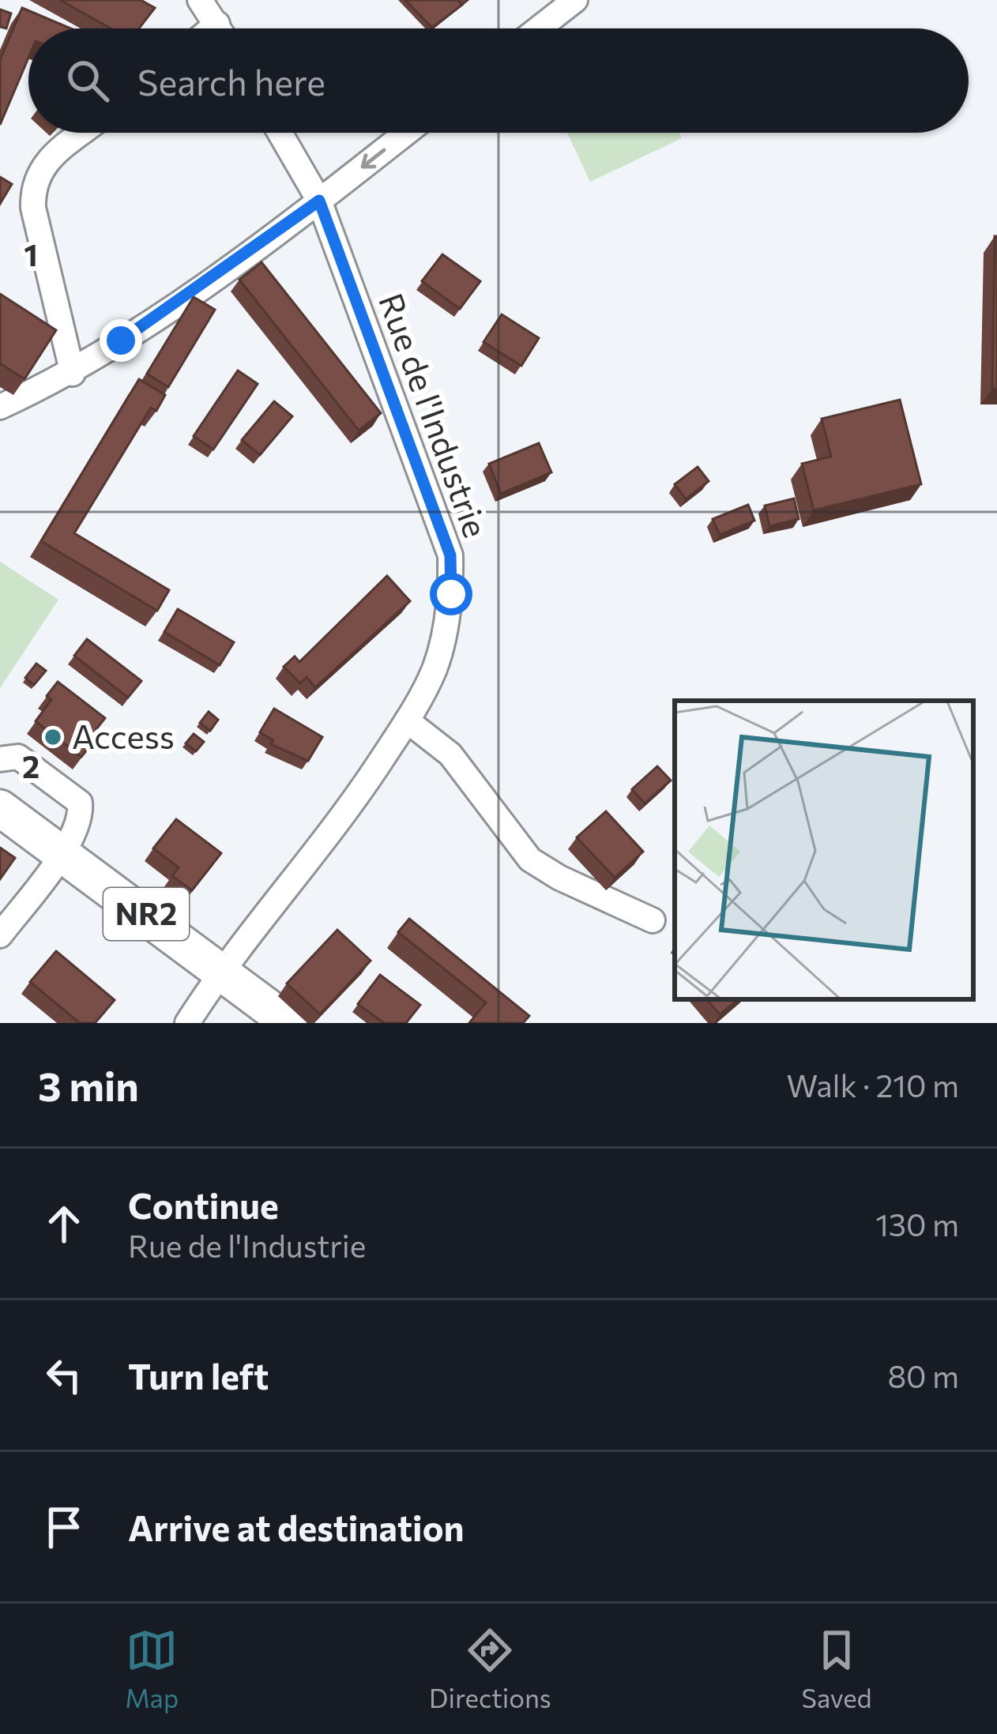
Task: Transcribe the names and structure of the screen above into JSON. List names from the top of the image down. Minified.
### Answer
{"streets":{"highway":["NR2"],"street":["Rue de l'Industrie"]},"crossings":[["Rue de l'Industrie","NR2"]],"places":["Access"],"page":{"search":"Search here","heading":["3 min","Walk · 210 m"],"list":[["Continue","Rue de l'Industrie","130 m"],["Turn left","80 m"],"Arrive at destination"],"nav":["Map","Directions","Saved"]},"grid":{"rows":["1","2"]}}
